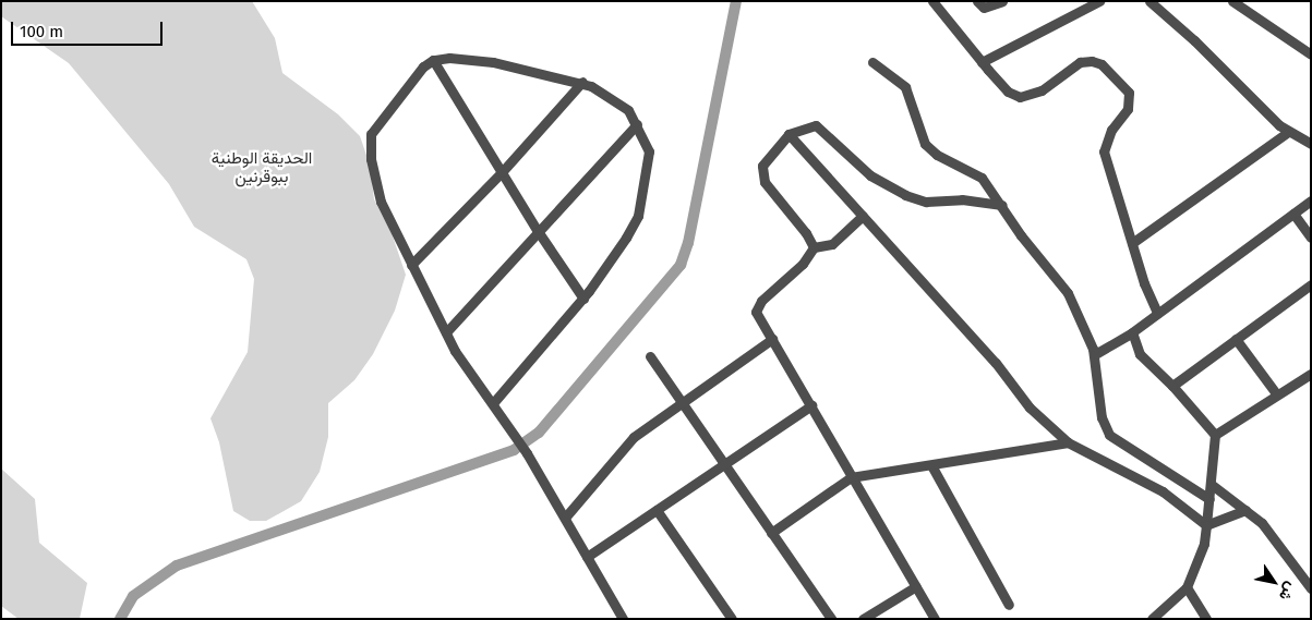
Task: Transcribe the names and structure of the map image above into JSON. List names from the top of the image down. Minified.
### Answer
{"parks":["الحديقة الوطنية ببوقرنين"],"scale_bar":"100 m","north":"bottom right"}
